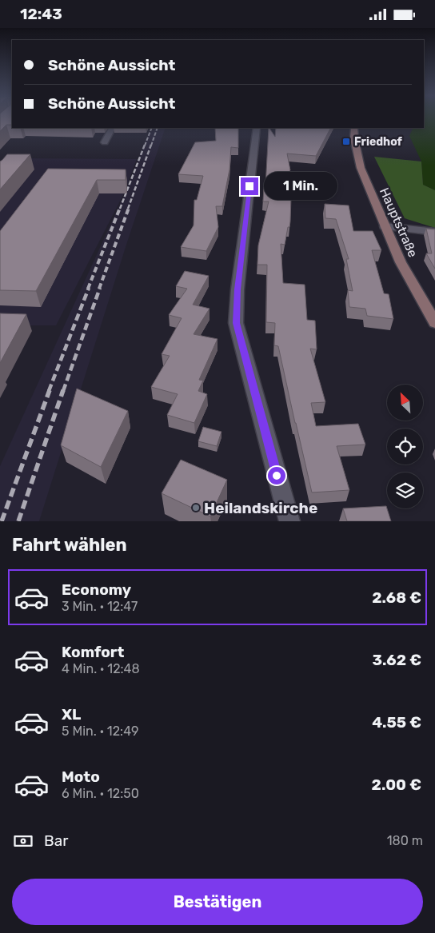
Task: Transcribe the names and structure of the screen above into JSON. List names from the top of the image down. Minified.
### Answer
{"streets":{"street":["Hauptstraße"]},"places":{"transit":["Friedhof"],"other":["Heilandskirche"]},"north":"top left","page":{"status":"12:43","banner":["Schöne Aussicht","Schöne Aussicht"],"bubble":"1 Min.","heading":"Fahrt wählen","list":[{"name":"Economy","note":"3 Min. · 12:47","value":"2.68 €"},{"name":"Komfort","note":"4 Min. · 12:48","value":"3.62 €"},{"name":"XL","note":"5 Min. · 12:49","value":"4.55 €"},{"name":"Moto","note":"6 Min. · 12:50","value":"2.00 €"}],"pay":["Bar","180 m"],"buttons":"Bestätigen"}}
